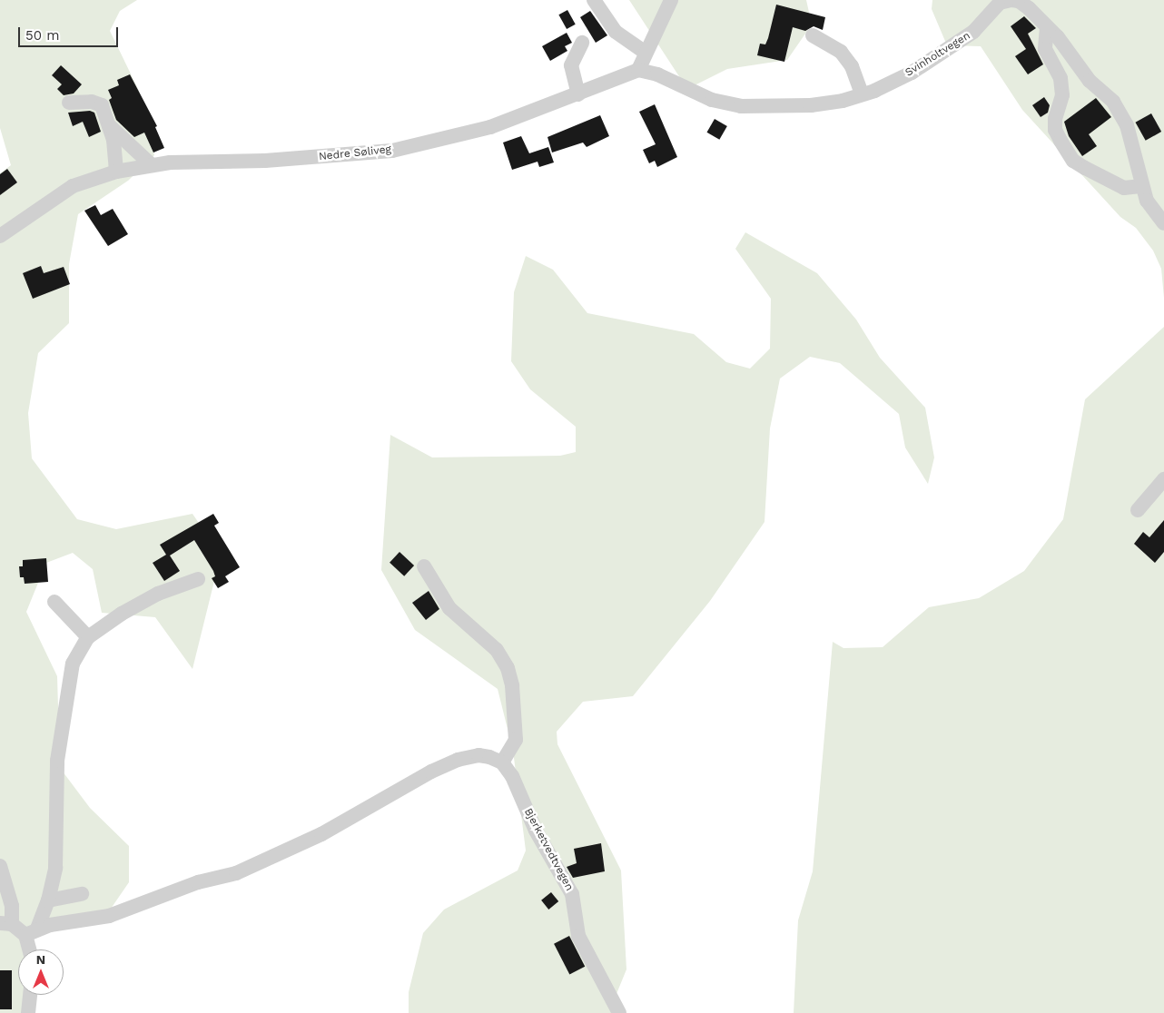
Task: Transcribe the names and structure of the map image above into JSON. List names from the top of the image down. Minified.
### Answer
{"streets":{"street":["Svinholtvegen","Nedre Søliveg","Bjerketvedtvegen"]},"crossings":[["Svinholtvegen","Nedre Søliveg"]],"scale_bar":"50 m","north":"top"}
